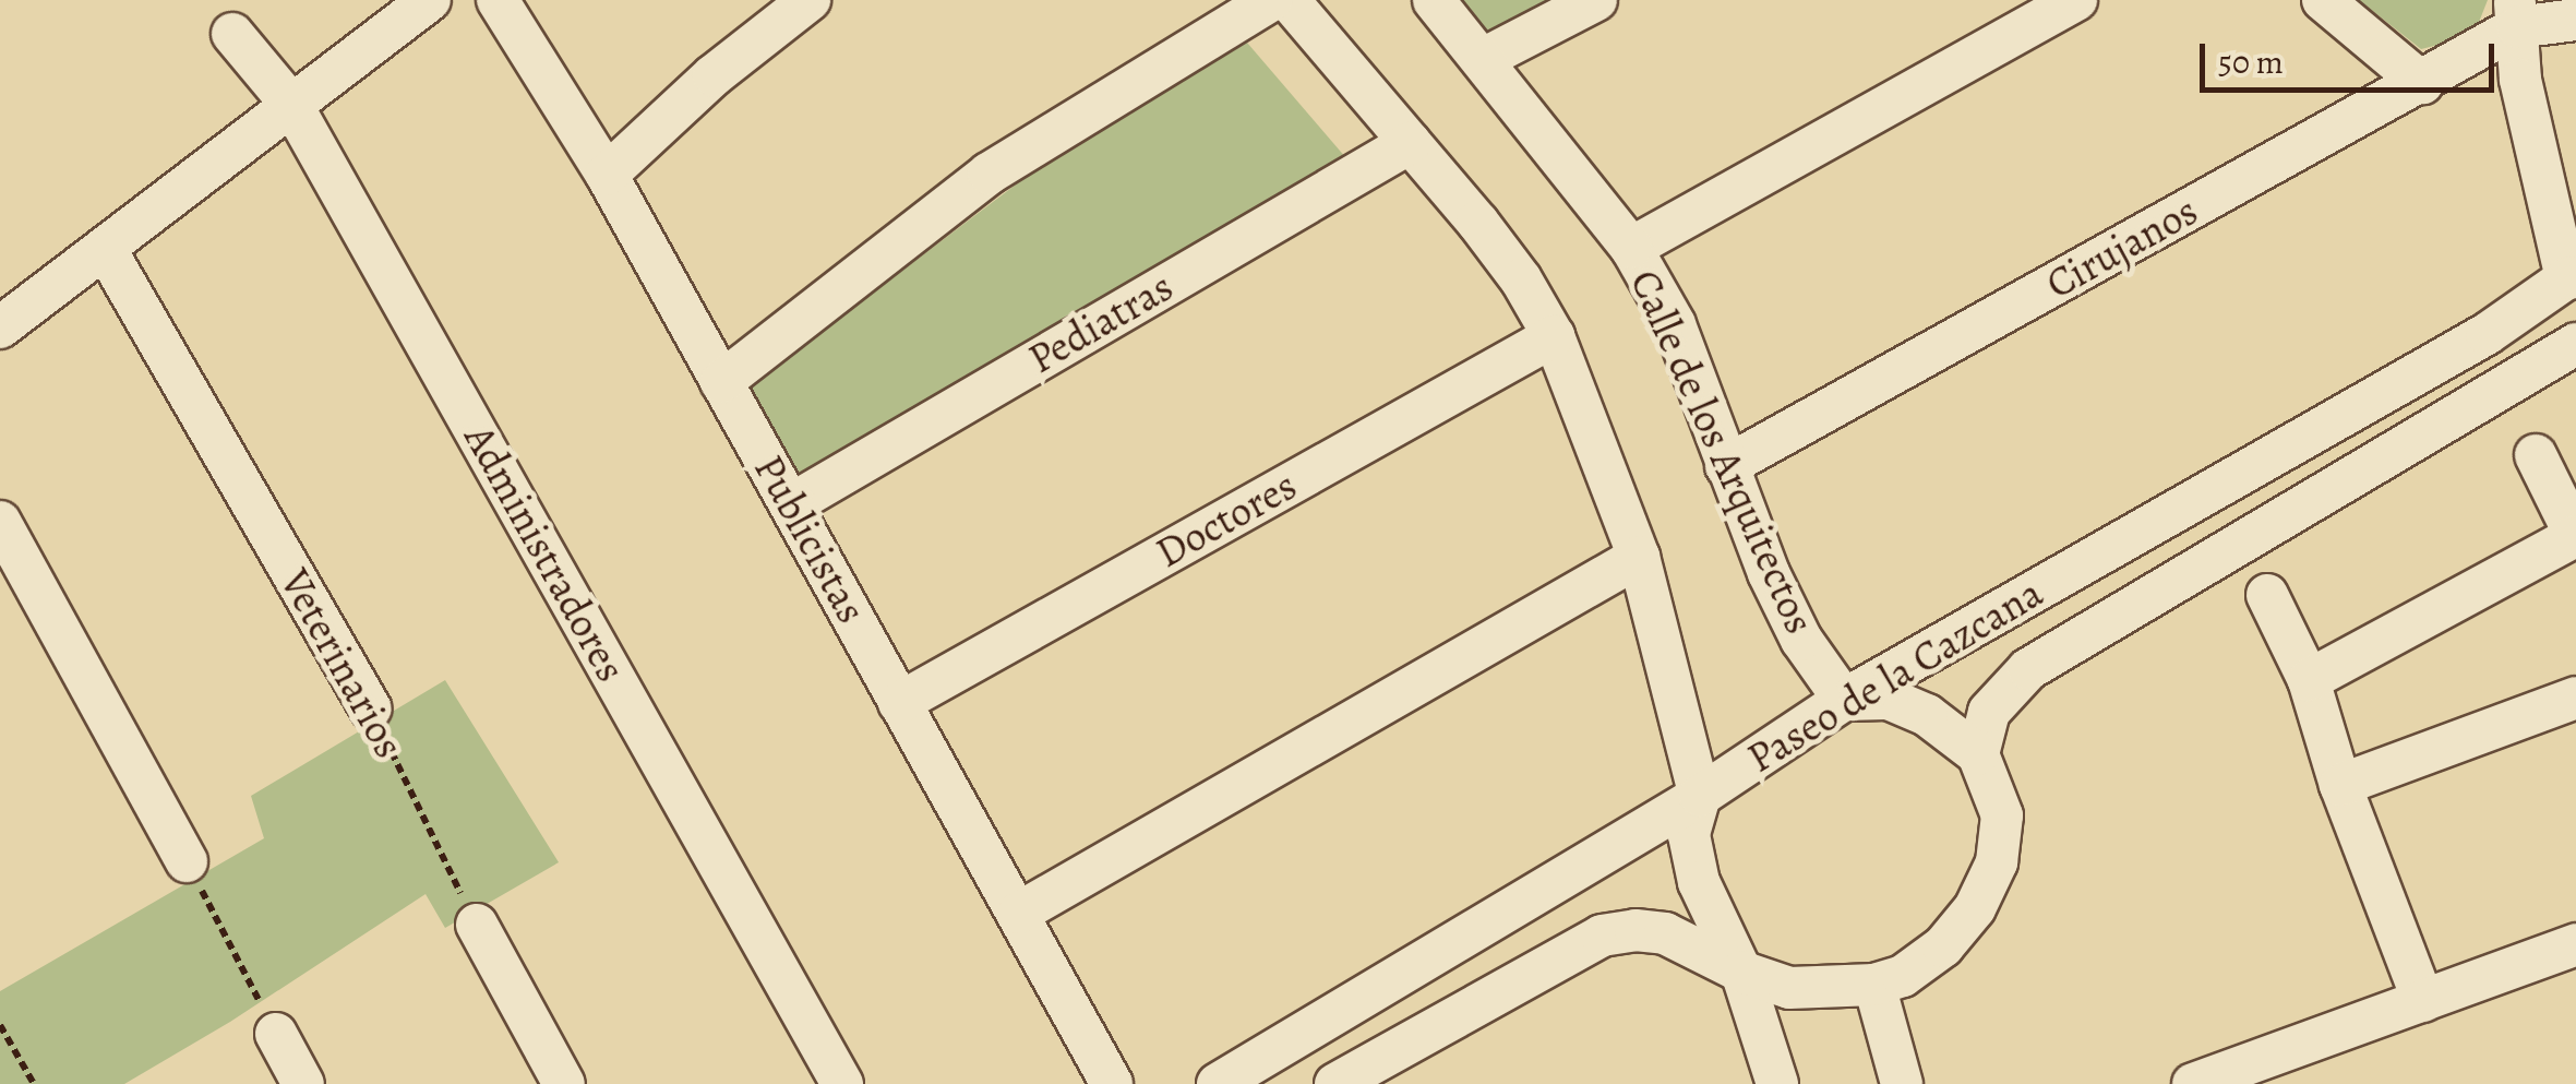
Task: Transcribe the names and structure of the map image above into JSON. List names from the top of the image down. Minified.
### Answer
{"streets":{"street":["Cirujanos","Pediatras","Calle de los Arquitectos","Doctores","Publicistas","Administradores","Veterinarios","Paseo de la Cazcana"]},"crossings":[["Cirujanos","Calle de los Arquitectos"],["Pediatras","Publicistas"],["Calle de los Arquitectos","Paseo de la Cazcana"],["Doctores","Publicistas"]],"scale_bar":"50 m"}
